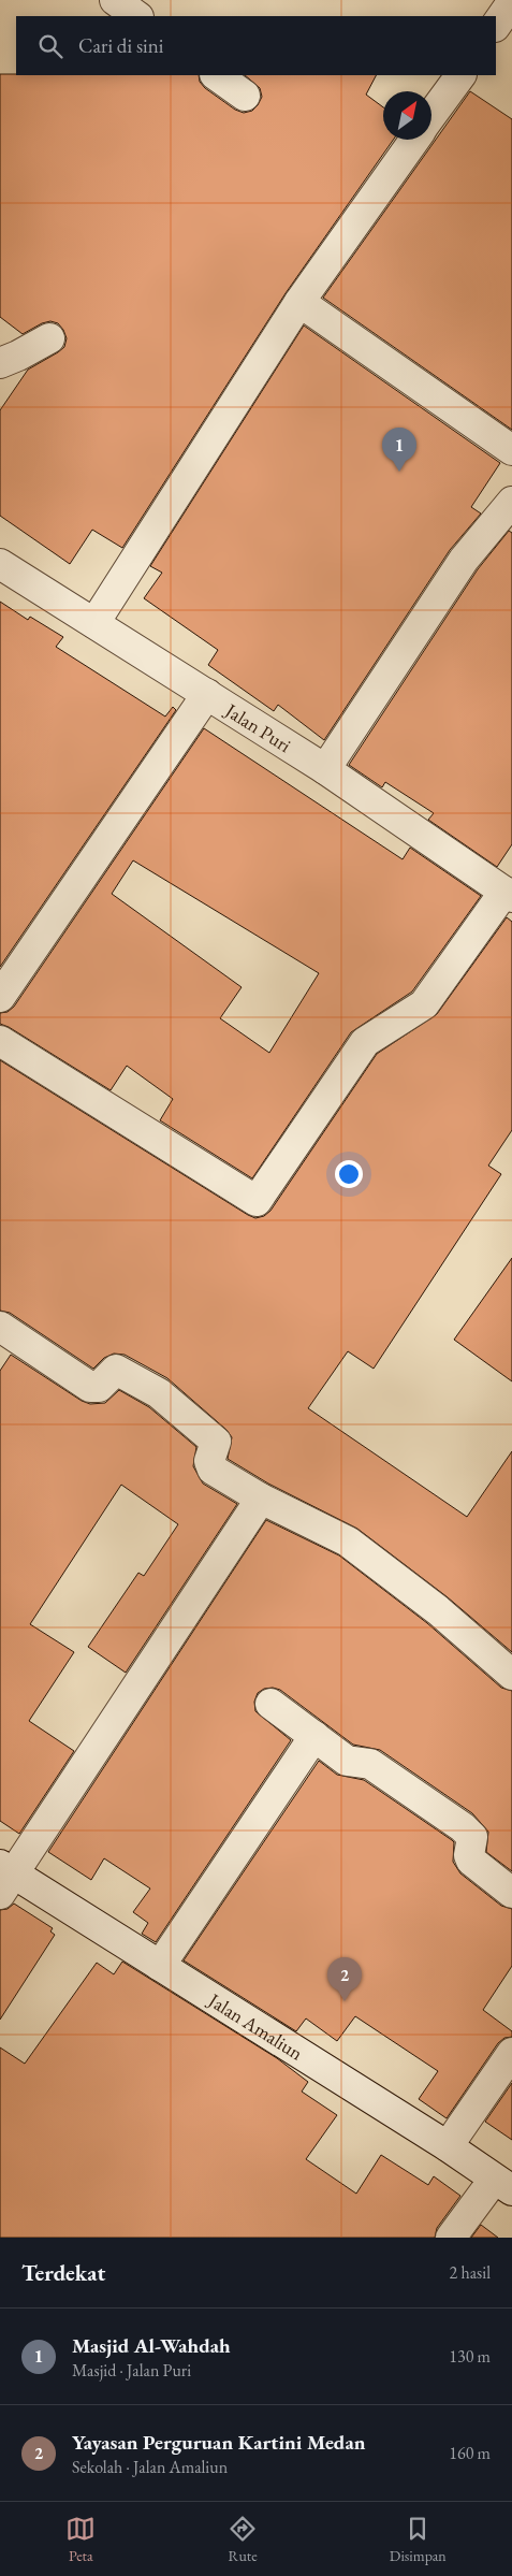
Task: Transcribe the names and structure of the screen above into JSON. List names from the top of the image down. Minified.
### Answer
{"streets":{"street":["Jalan Puri","Jalan Amaliun"]},"north":"top right","page":{"search":"Cari di sini","pins":["1","2"],"heading":["Terdekat","2 hasil"],"list":[{"mark":"1","name":"Masjid Al-Wahdah","note":"Masjid · Jalan Puri","value":"130 m"},{"mark":"2","name":"Yayasan Perguruan Kartini Medan","note":"Sekolah · Jalan Amaliun","value":"160 m"}],"nav":["Peta","Rute","Disimpan"]}}
